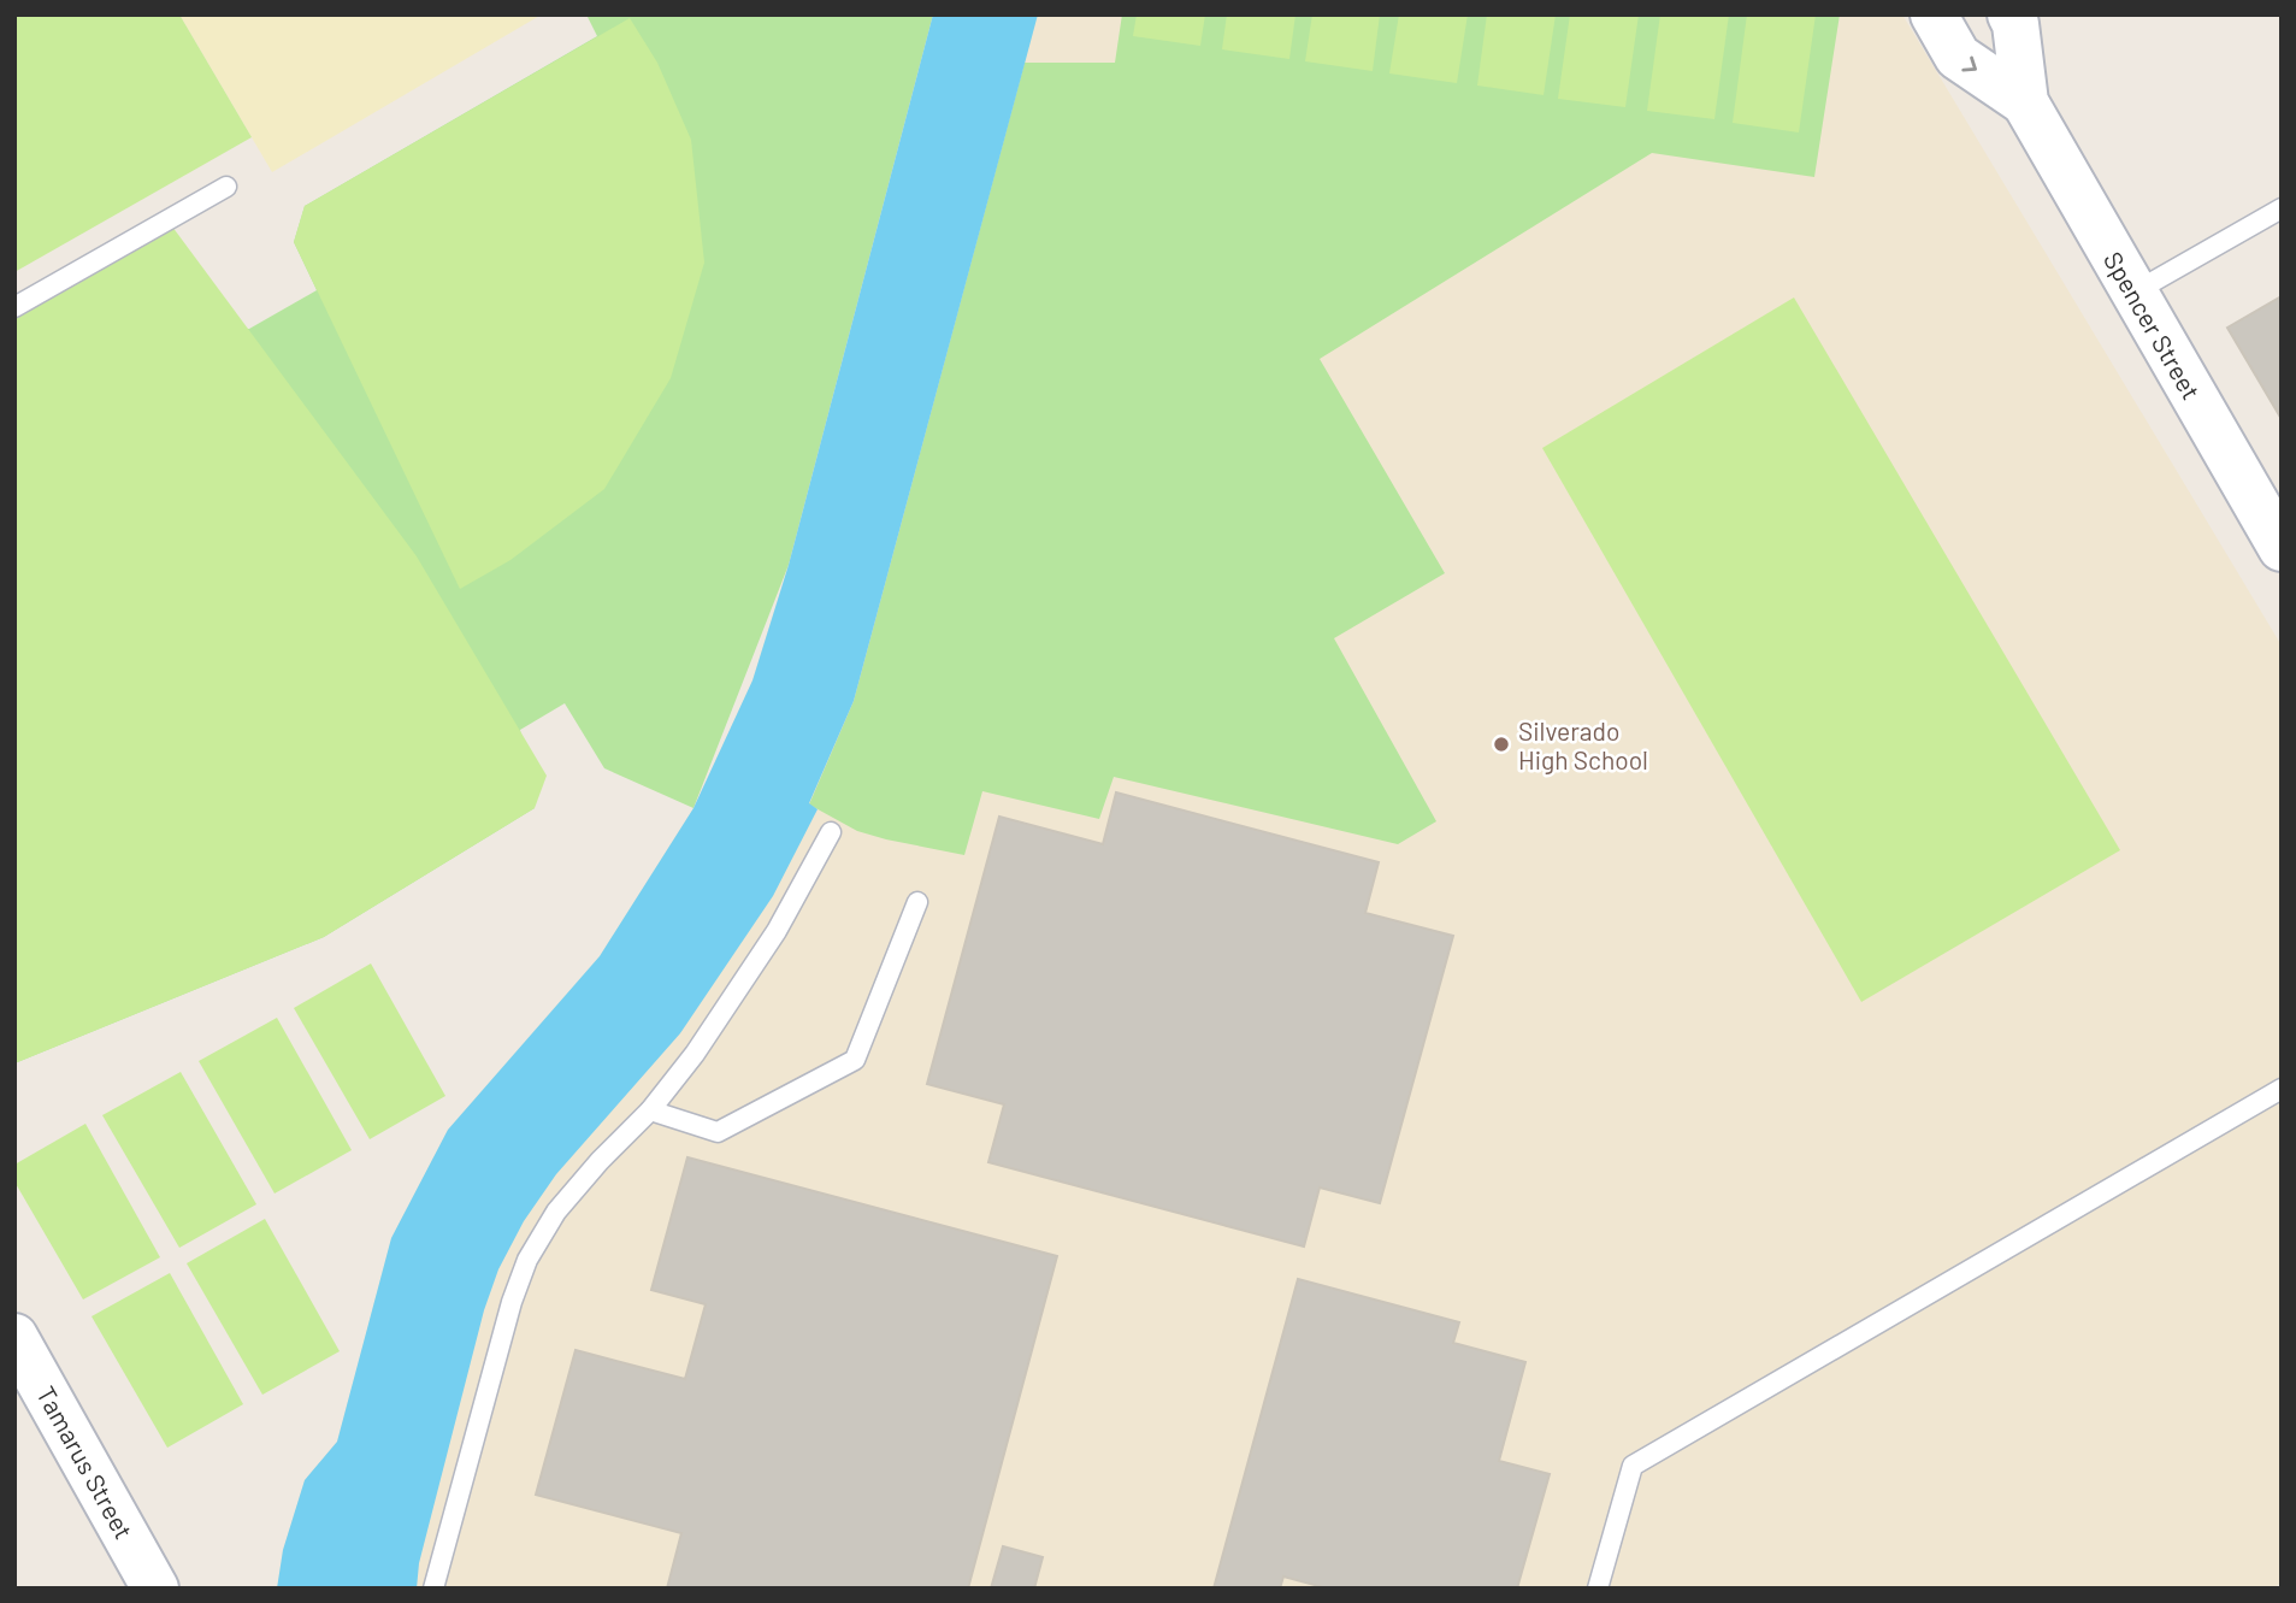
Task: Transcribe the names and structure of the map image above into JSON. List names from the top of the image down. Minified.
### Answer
{"streets":{"main road":["Spencer Street","Tamarus Street"]},"places":["Silverado High School"]}
